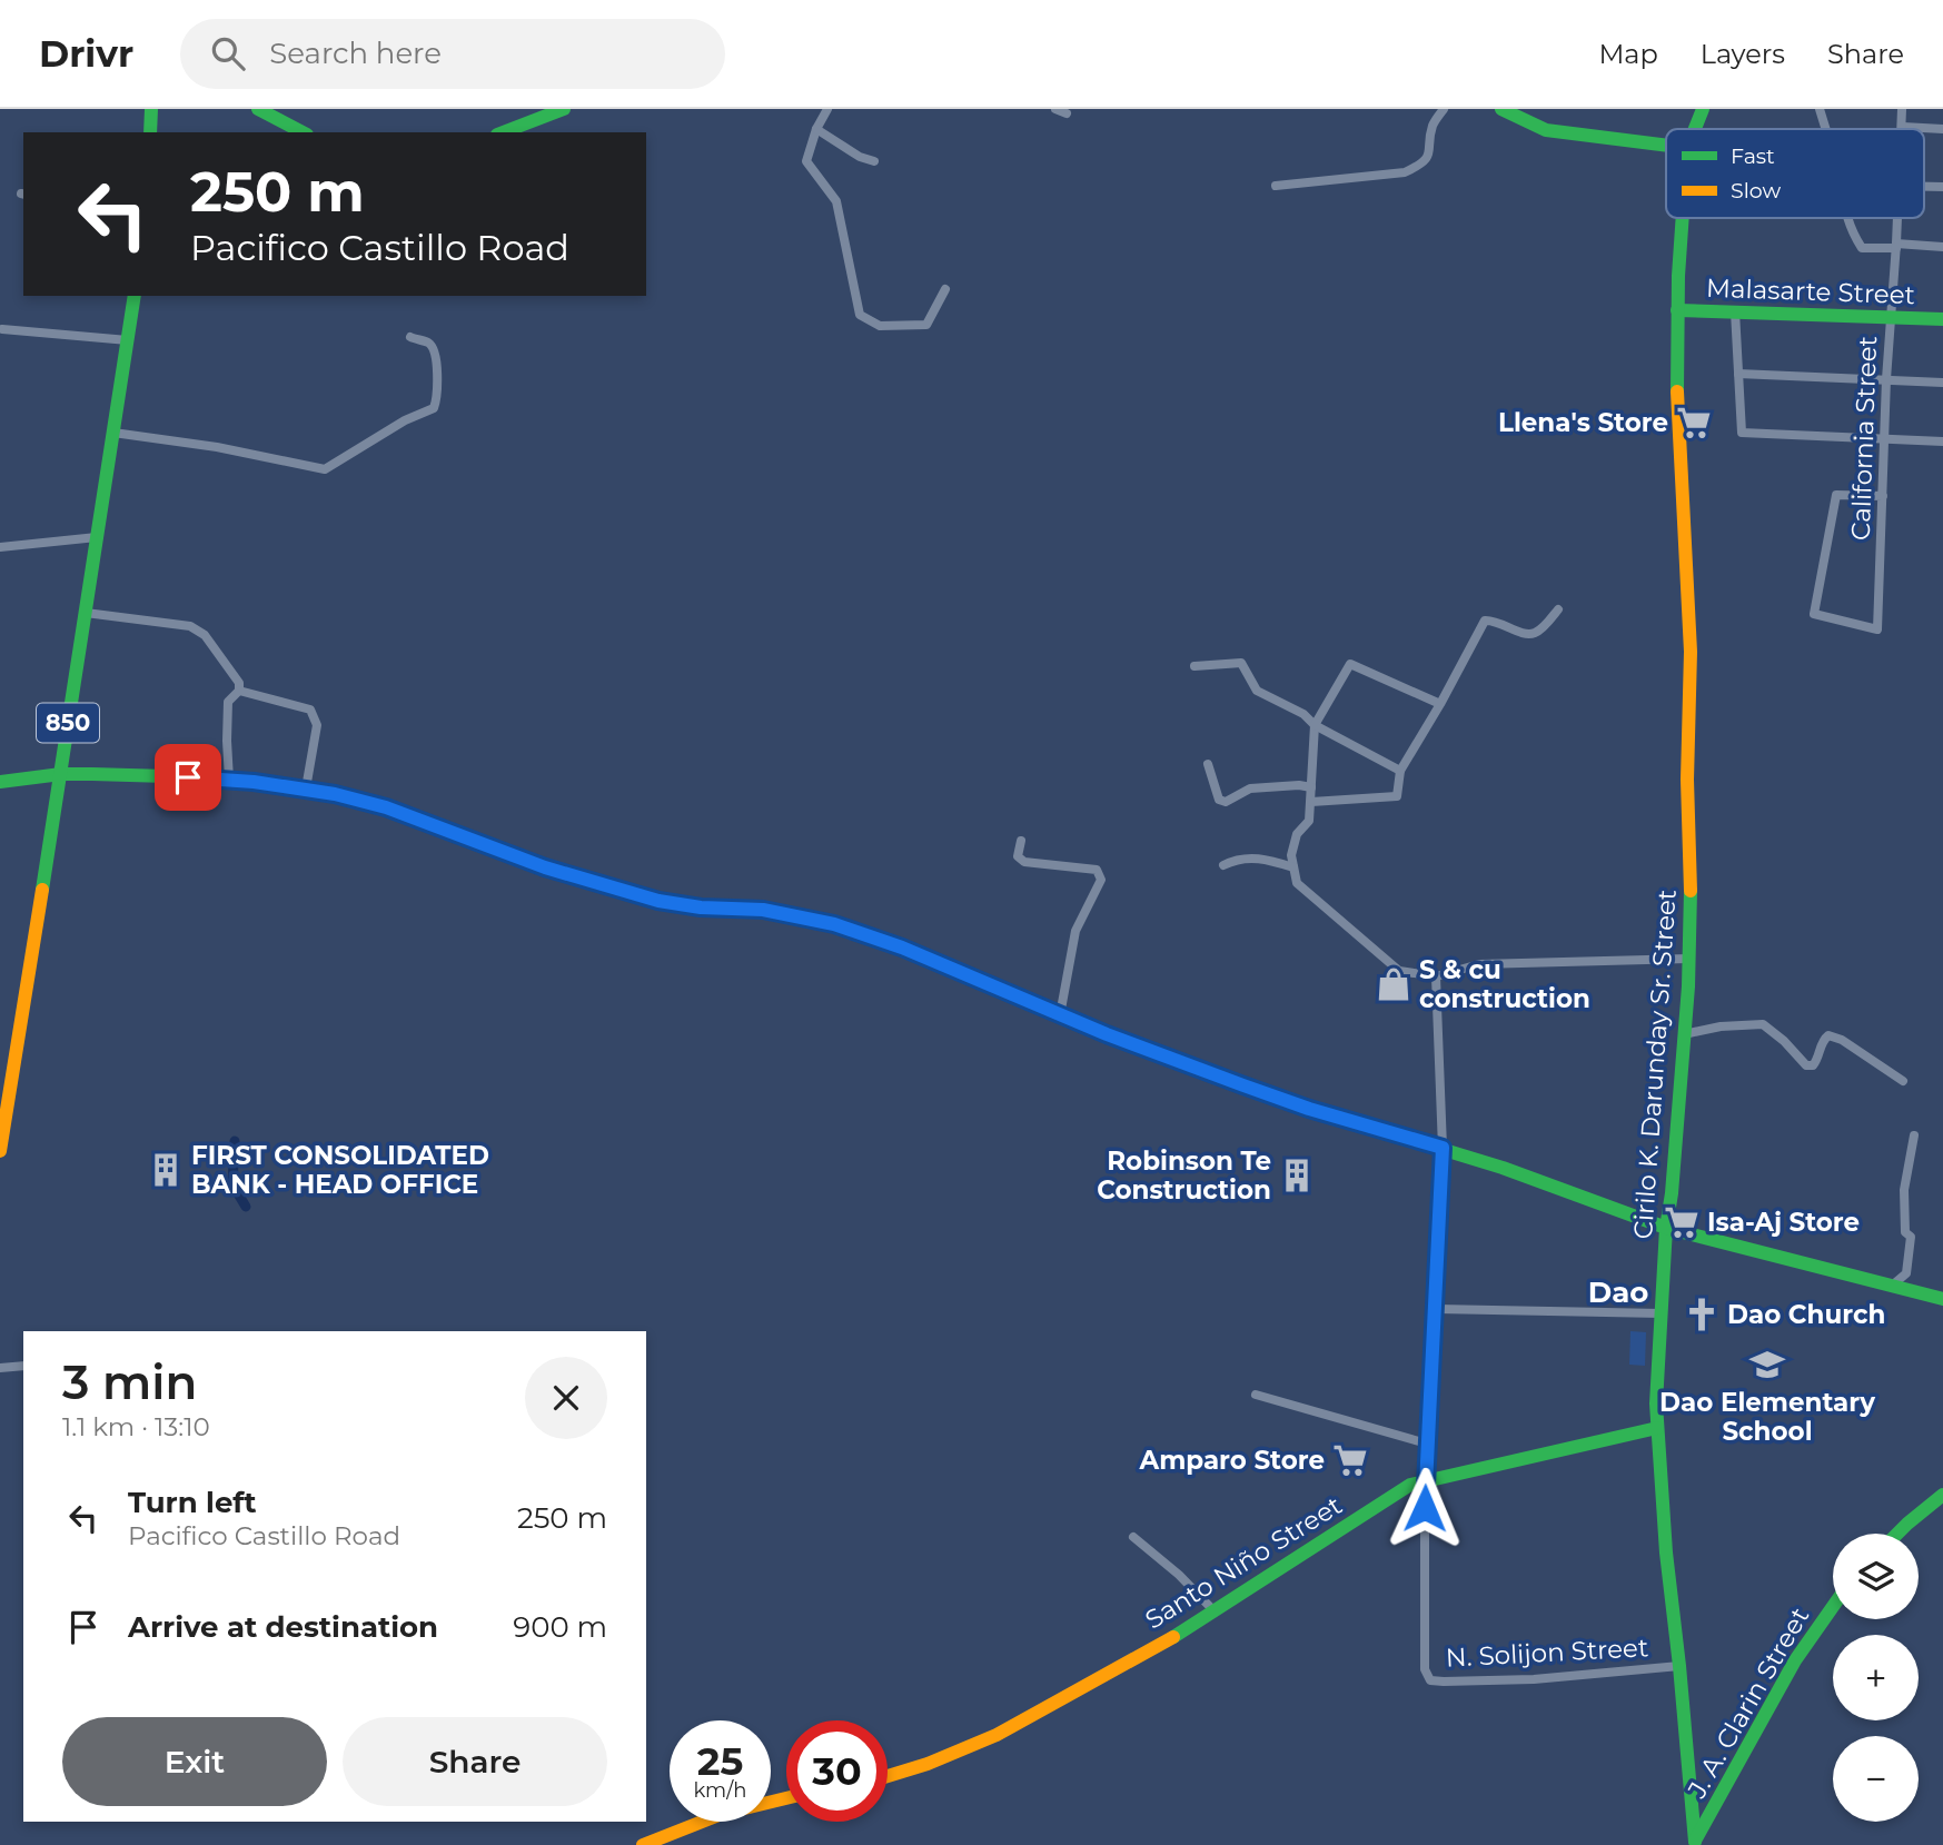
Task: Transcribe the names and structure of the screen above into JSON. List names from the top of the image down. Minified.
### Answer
{"streets":{"main road":["Malasarte Street","850","Cirilo K. Darunday Sr. Street","Santo Niño Street","J. A. Clarin Street"],"street":["California Street","N. Solijon Street"]},"crossings":[["Malasarte Street","California Street"],["Malasarte Street","Cirilo K. Darunday Sr. Street"],["Cirilo K. Darunday Sr. Street","Santo Niño Street"],["Cirilo K. Darunday Sr. Street","N. Solijon Street"],["Cirilo K. Darunday Sr. Street","J. A. Clarin Street"],["Santo Niño Street","N. Solijon Street"]],"districts":["Dao"],"places":{"supermarket":["Llena's Store","Isa-Aj Store","Amparo Store"],"shop":["S & cu construction"],"building":["FIRST CONSOLIDATED BANK - HEAD OFFICE","Robinson Te Construction"],"church":["Dao Church"],"school or university":["Dao Elementary School"]},"legend":["Fast","Slow"],"page":{"header":"Drivr","search":"Search here","nav":["Map","Layers","Share"],"turn":["250 m","Pacifico Castillo Road"],"heading":["3 min","1.1 km · 13:10"],"list":[{"name":"Turn left","note":"Pacifico Castillo Road","value":"250 m"},{"name":"Arrive at destination","value":"900 m"}],"map_buttons":["+","−"],"buttons":["Exit","Share"],"speed":"25 km/h","limit":"30"}}
